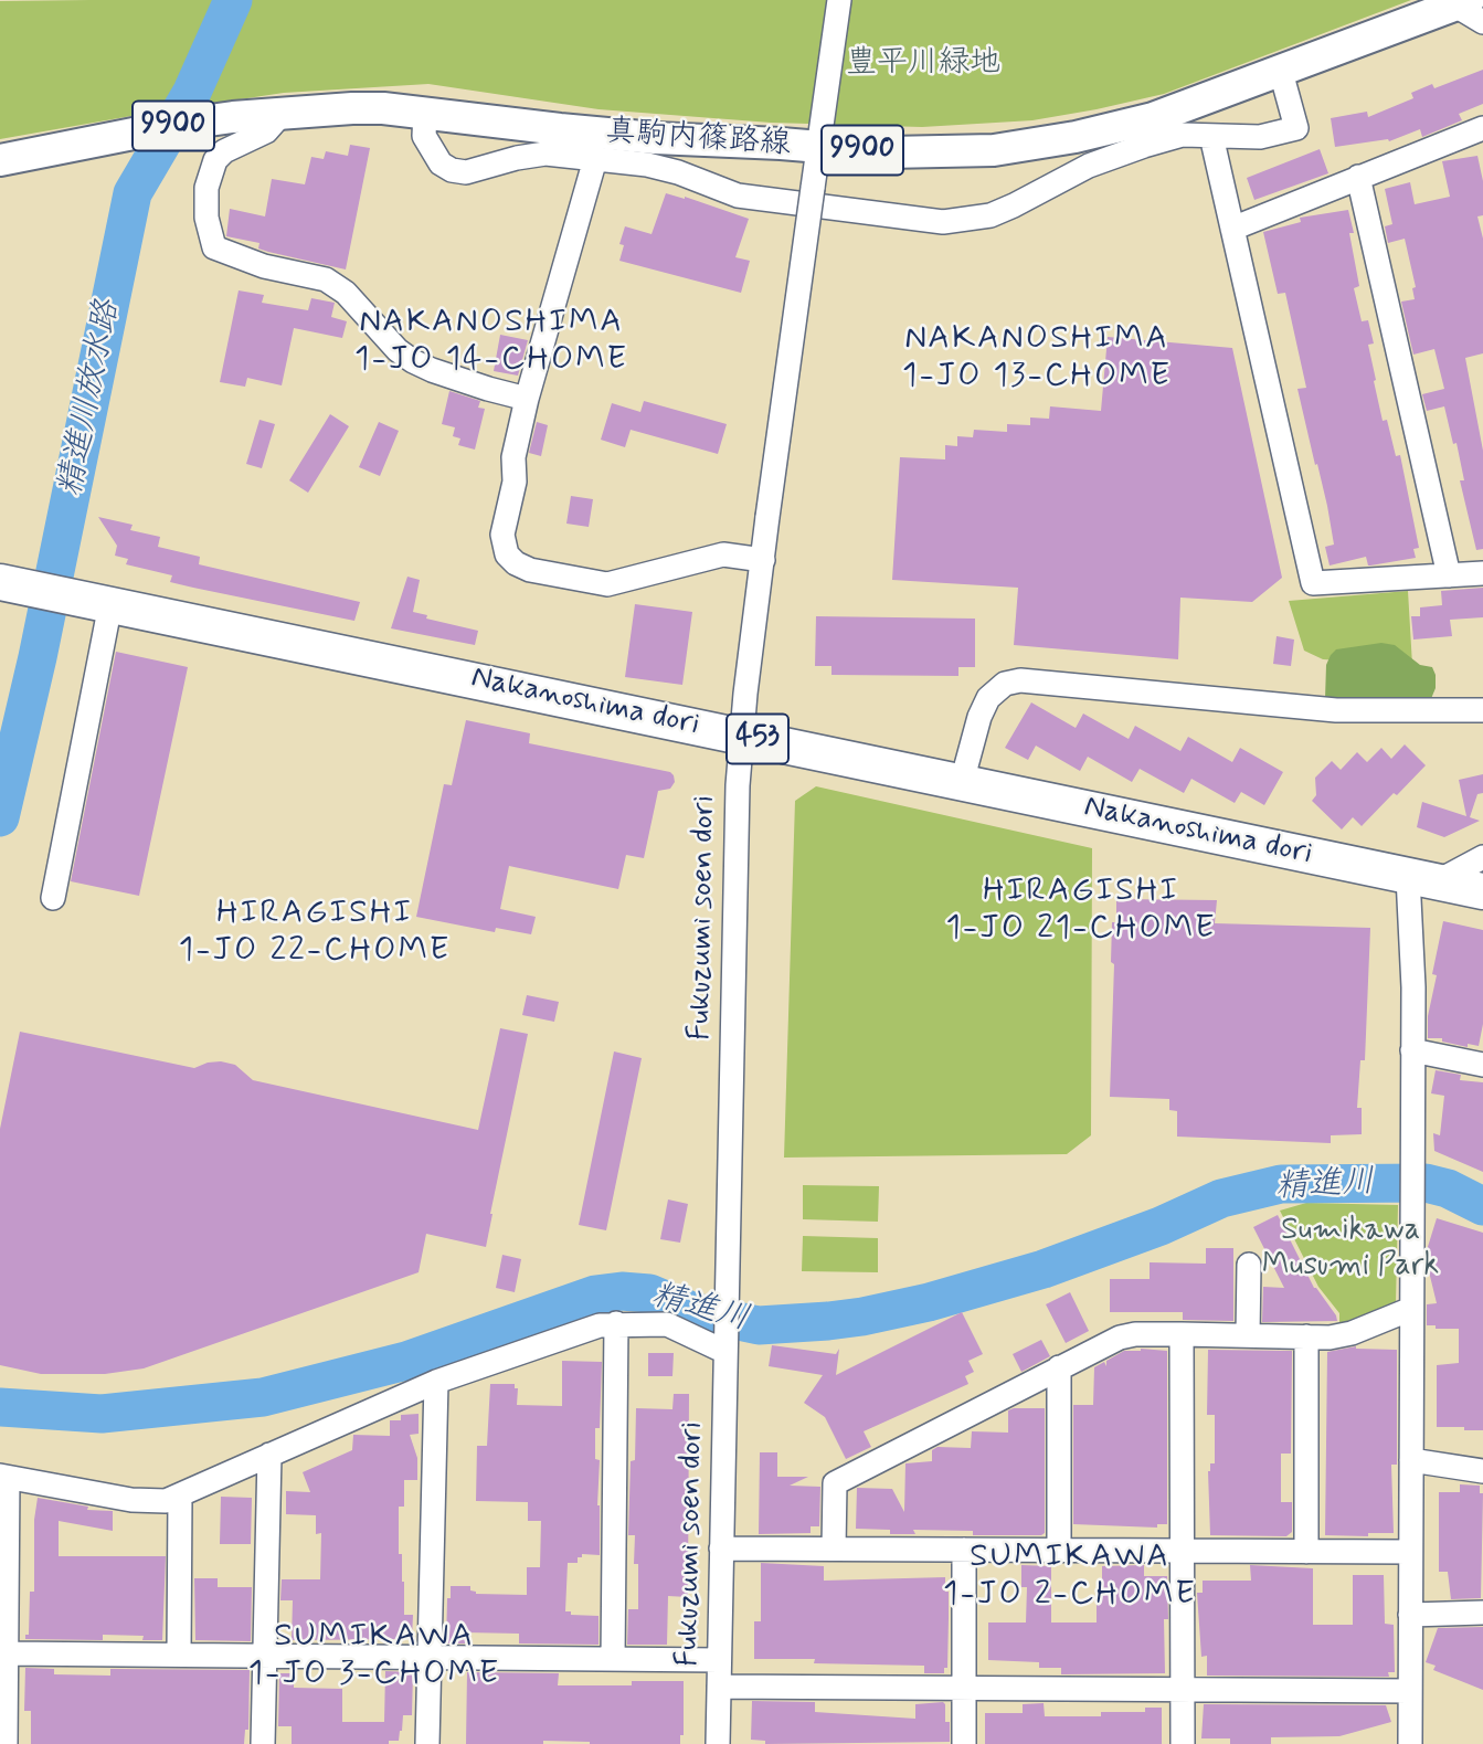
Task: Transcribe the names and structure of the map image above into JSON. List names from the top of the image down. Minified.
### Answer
{"streets":{"highway":["Nakanoshima dori","453"],"main road":["9900","真駒内篠路線"],"street":["Fukuzumi soen dori"]},"crossings":[["真駒内篠路線","Fukuzumi soen dori"],["Nakanoshima dori","453"],["Nakanoshima dori","Fukuzumi soen dori"]],"districts":["NAKANOSHIMA 1-JO 14-CHOME","NAKANOSHIMA 1-JO 13-CHOME","HIRAGISHI 1-JO 21-CHOME","HIRAGISHI 1-JO 22-CHOME","SUMIKAWA 1-JO 2-CHOME","SUMIKAWA 1-JO 3-CHOME"],"water":["精進川放水路","精進川"],"parks":["豊平川緑地","Sumikawa Musumi Park"]}
